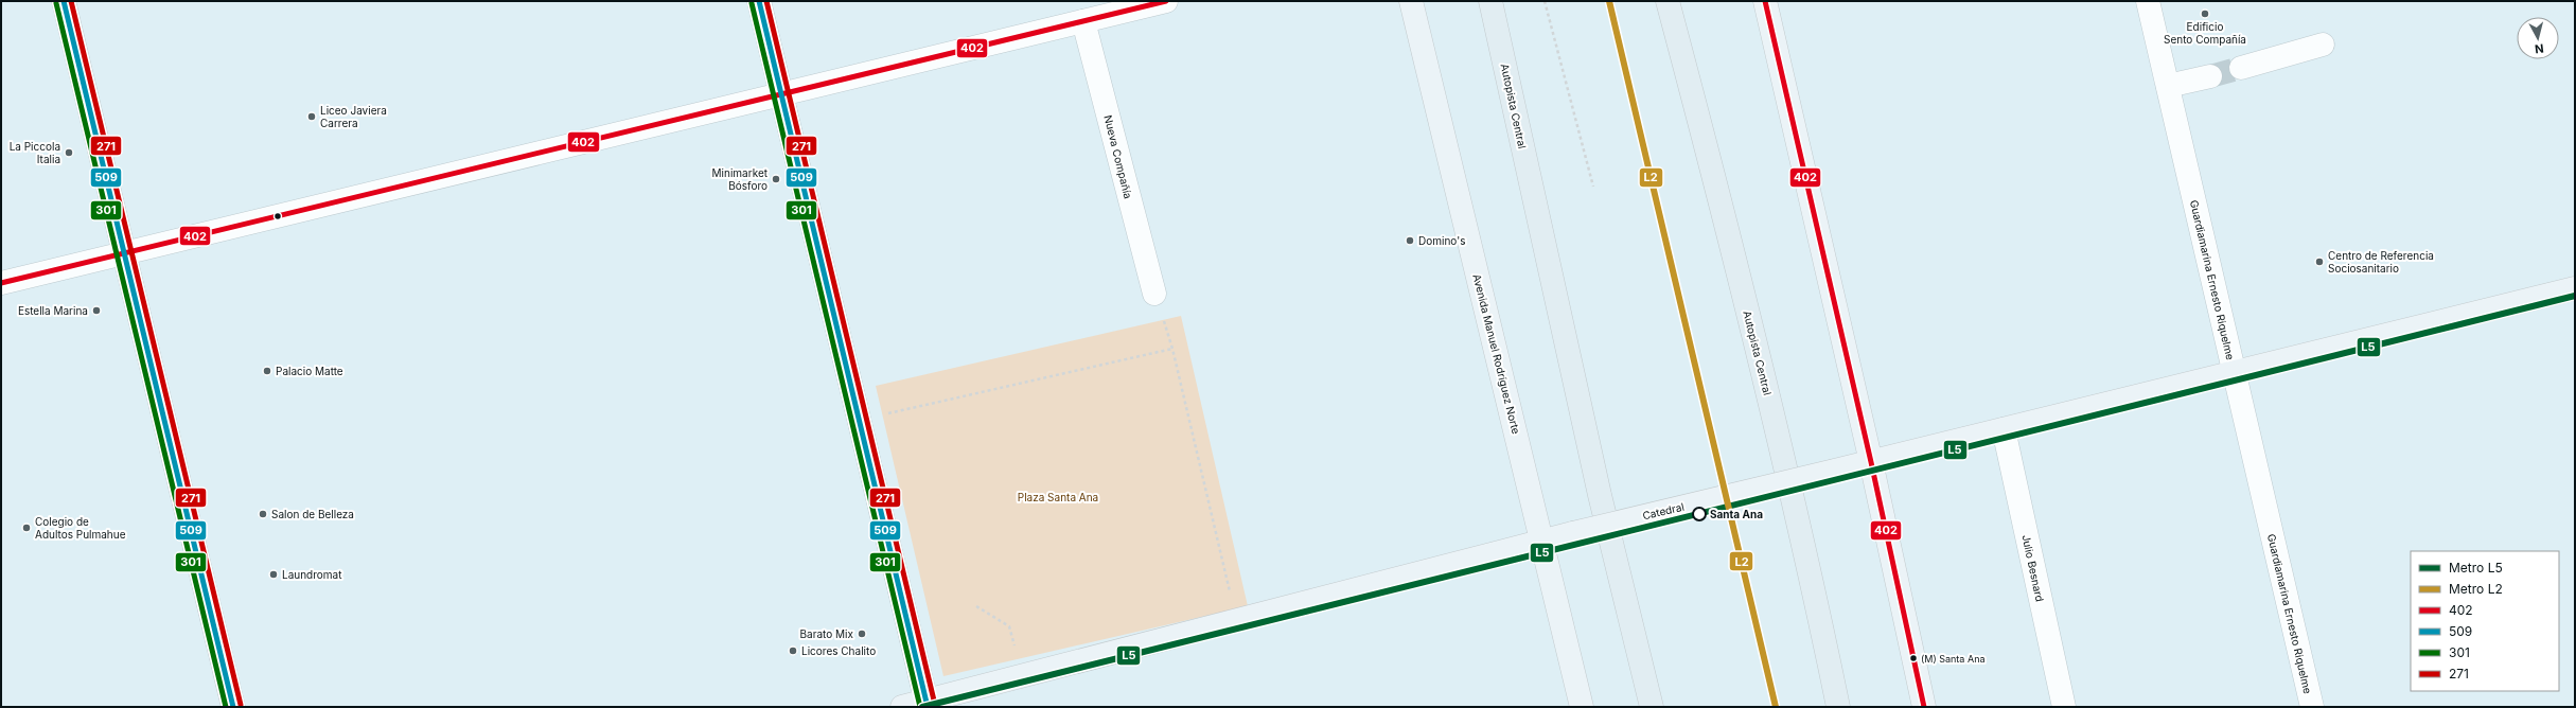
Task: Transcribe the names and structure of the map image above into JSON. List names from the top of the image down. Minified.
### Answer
{"streets":{"highway":["Autopista Central"],"main road":["Avenida Manuel Rodríguez Norte","Catedral"],"street":["Nueva Compañía","Guardiamarina Ernesto Riquelme","Julio Besnard"]},"crossings":[["Guardiamarina Ernesto Riquelme","Catedral"],["Avenida Manuel Rodríguez Norte","Catedral"],["Catedral","Julio Besnard"]],"parks":["Plaza Santa Ana"],"places":["Edificio Sento Compañía","Liceo Javiera Carrera","La Piccola Italia","Minimarket Bósforo","Domino's","Centro de Referencia Sociosanitario","Estella Marina","Palacio Matte","Salon de Belleza","Santa Ana","Colegio de Adultos Pulmahue","Laundromat","Barato Mix","Licores Chalito","(M) Santa Ana"],"lines":["metro line L2","transit line 402","transit line 509","transit line 271","transit line 301","metro line L5"],"legend":["Metro L5","Metro L2","402","509","301","271"],"north":"bottom"}
